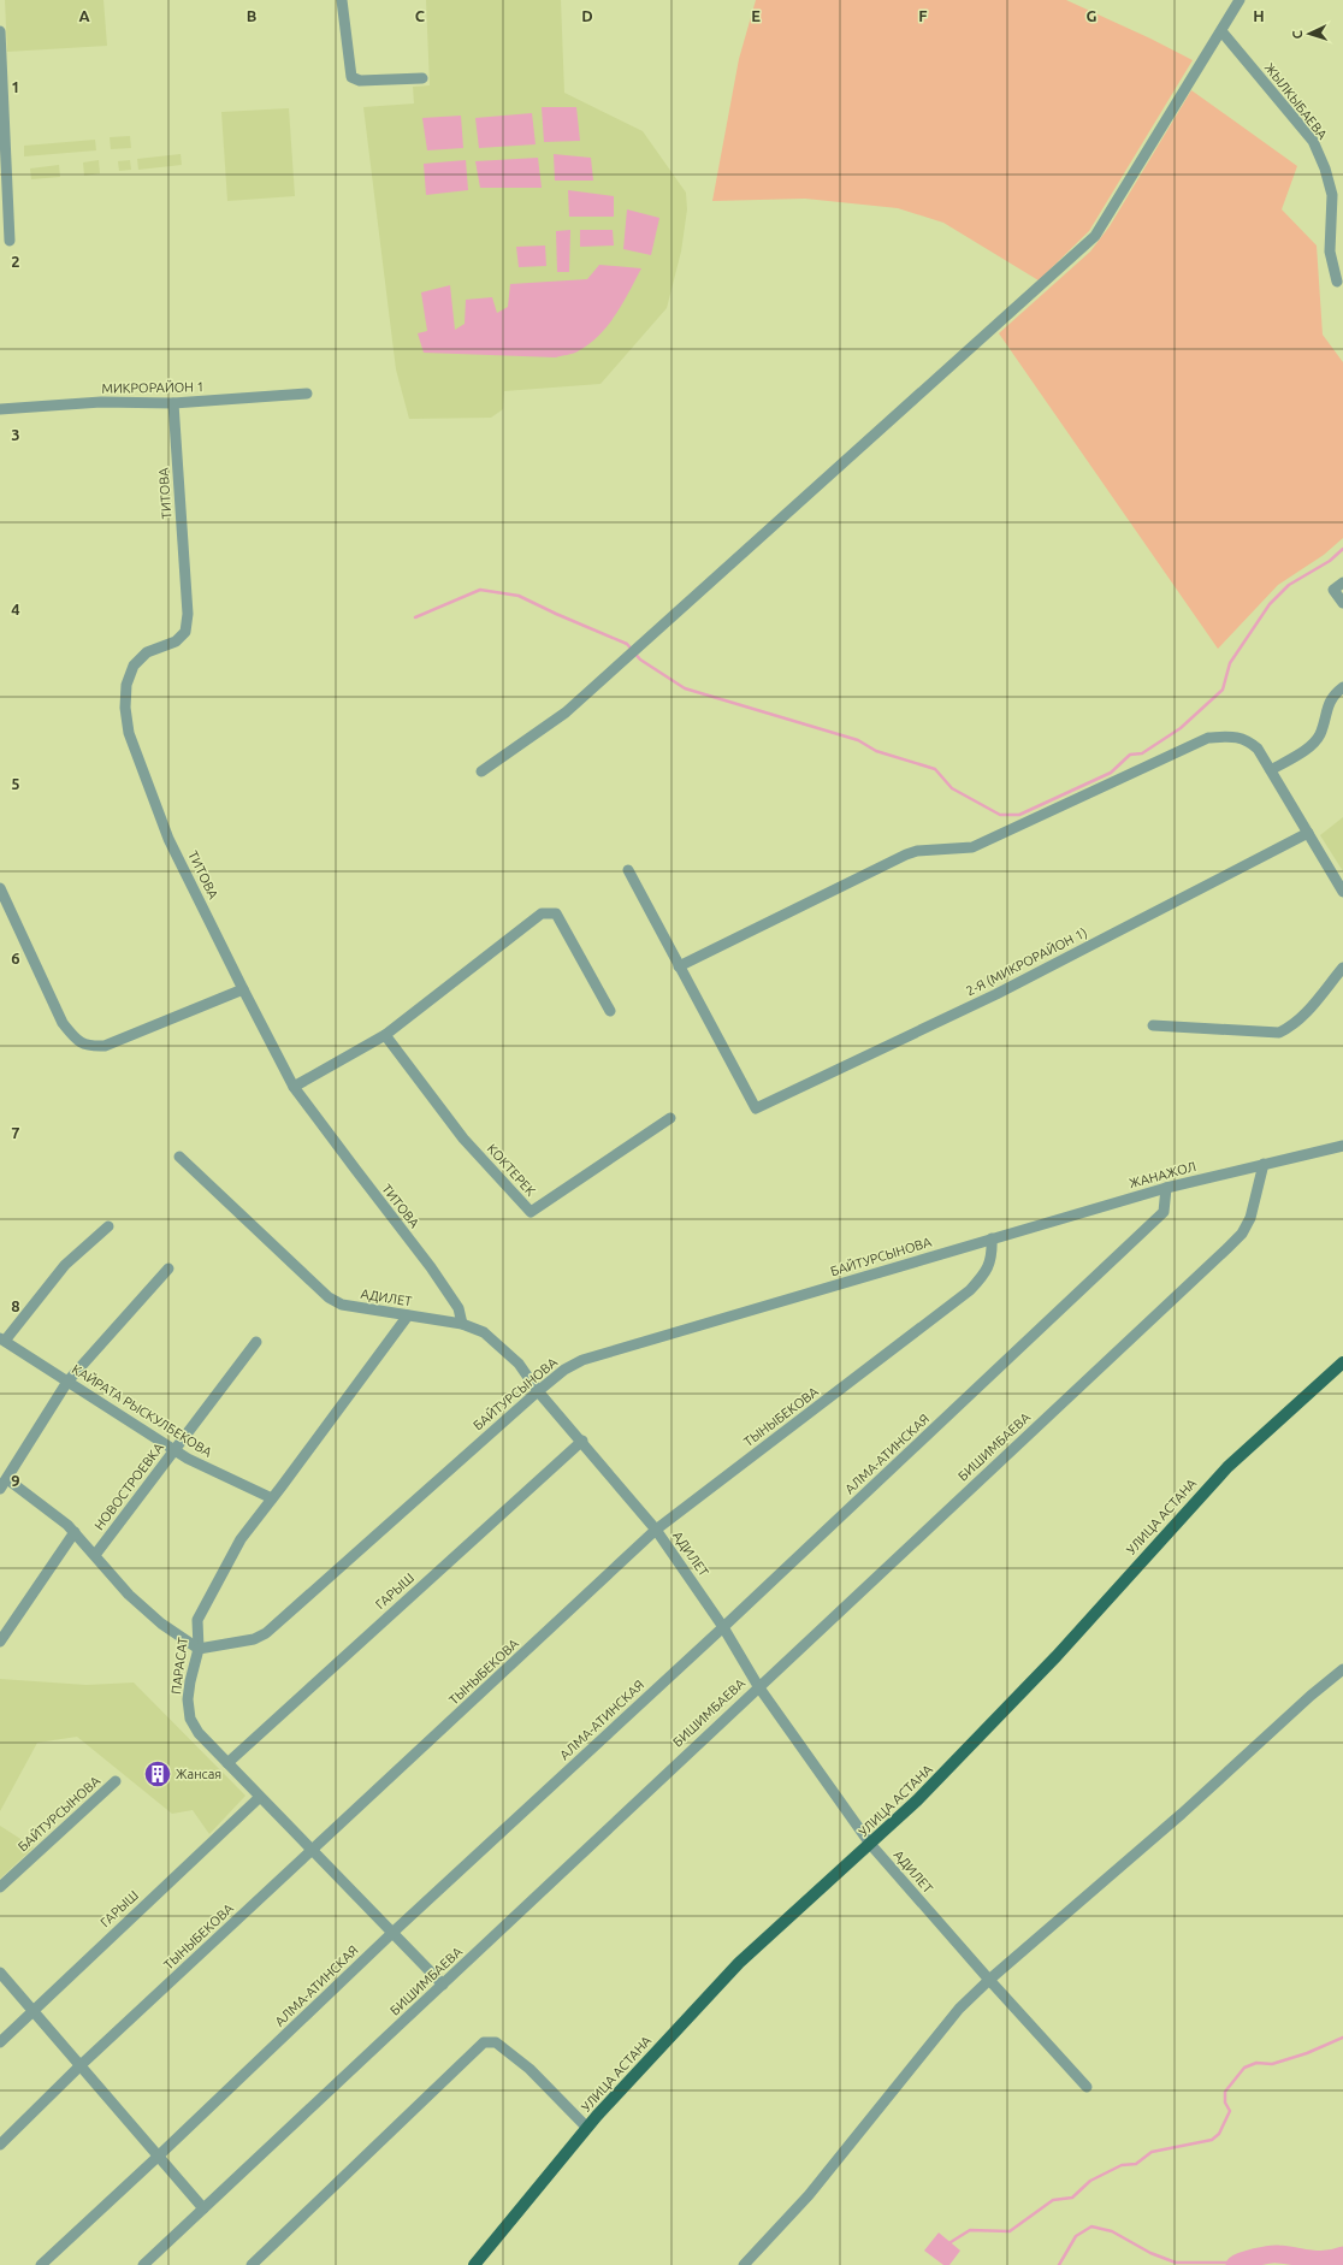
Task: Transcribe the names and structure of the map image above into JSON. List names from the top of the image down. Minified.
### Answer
{"streets":{"main road":["УЛИЦА АСТАНА"],"street":["ЖЫЛКЫБАЕВА","МИКРОРАЙОН 1","ТИТОВА","2-Я (МИКРОРАЙОН 1)","КОКТЕРЕК","ЖАНАЖОЛ","БАЙТУРСЫНОВА","АДИЛЕТ","КАЙРАТА РЫСКУЛБЕКОВА","ТЫНЫБЕКОВА","БИШИМБАЕВА","АЛМА-АТИНСКАЯ","НОВОСТРОЕВКА","ГАРЫШ","ПАРАСАТ"]},"crossings":[["МИКРОРАЙОН 1","ТИТОВА"],["ТИТОВА","АДИЛЕТ"],["ЖАНАЖОЛ","БАЙТУРСЫНОВА"],["ЖАНАЖОЛ","ТЫНЫБЕКОВА"],["ЖАНАЖОЛ","БИШИМБАЕВА"],["ЖАНАЖОЛ","АЛМА-АТИНСКАЯ"],["БАЙТУРСЫНОВА","АДИЛЕТ"],["БАЙТУРСЫНОВА","ТЫНЫБЕКОВА"],["БАЙТУРСЫНОВА","ПАРАСАТ"],["АДИЛЕТ","ТЫНЫБЕКОВА"],["АДИЛЕТ","БИШИМБАЕВА"],["АДИЛЕТ","АЛМА-АТИНСКАЯ"],["АДИЛЕТ","УЛИЦА АСТАНА"],["АДИЛЕТ","ГАРЫШ"],["АДИЛЕТ","ПАРАСАТ"],["КАЙРАТА РЫСКУЛБЕКОВА","НОВОСТРОЕВКА"],["КАЙРАТА РЫСКУЛБЕКОВА","ПАРАСАТ"],["ТЫНЫБЕКОВА","ПАРАСАТ"],["БИШИМБАЕВА","ПАРАСАТ"],["АЛМА-АТИНСКАЯ","ПАРАСАТ"],["ГАРЫШ","ПАРАСАТ"]],"places":{"building":["Жансая"]},"north":"left","grid":{"columns":["A","B","C","D","E","F","G","H"],"rows":["1","2","3","4","5","6","7","8","9"]}}
